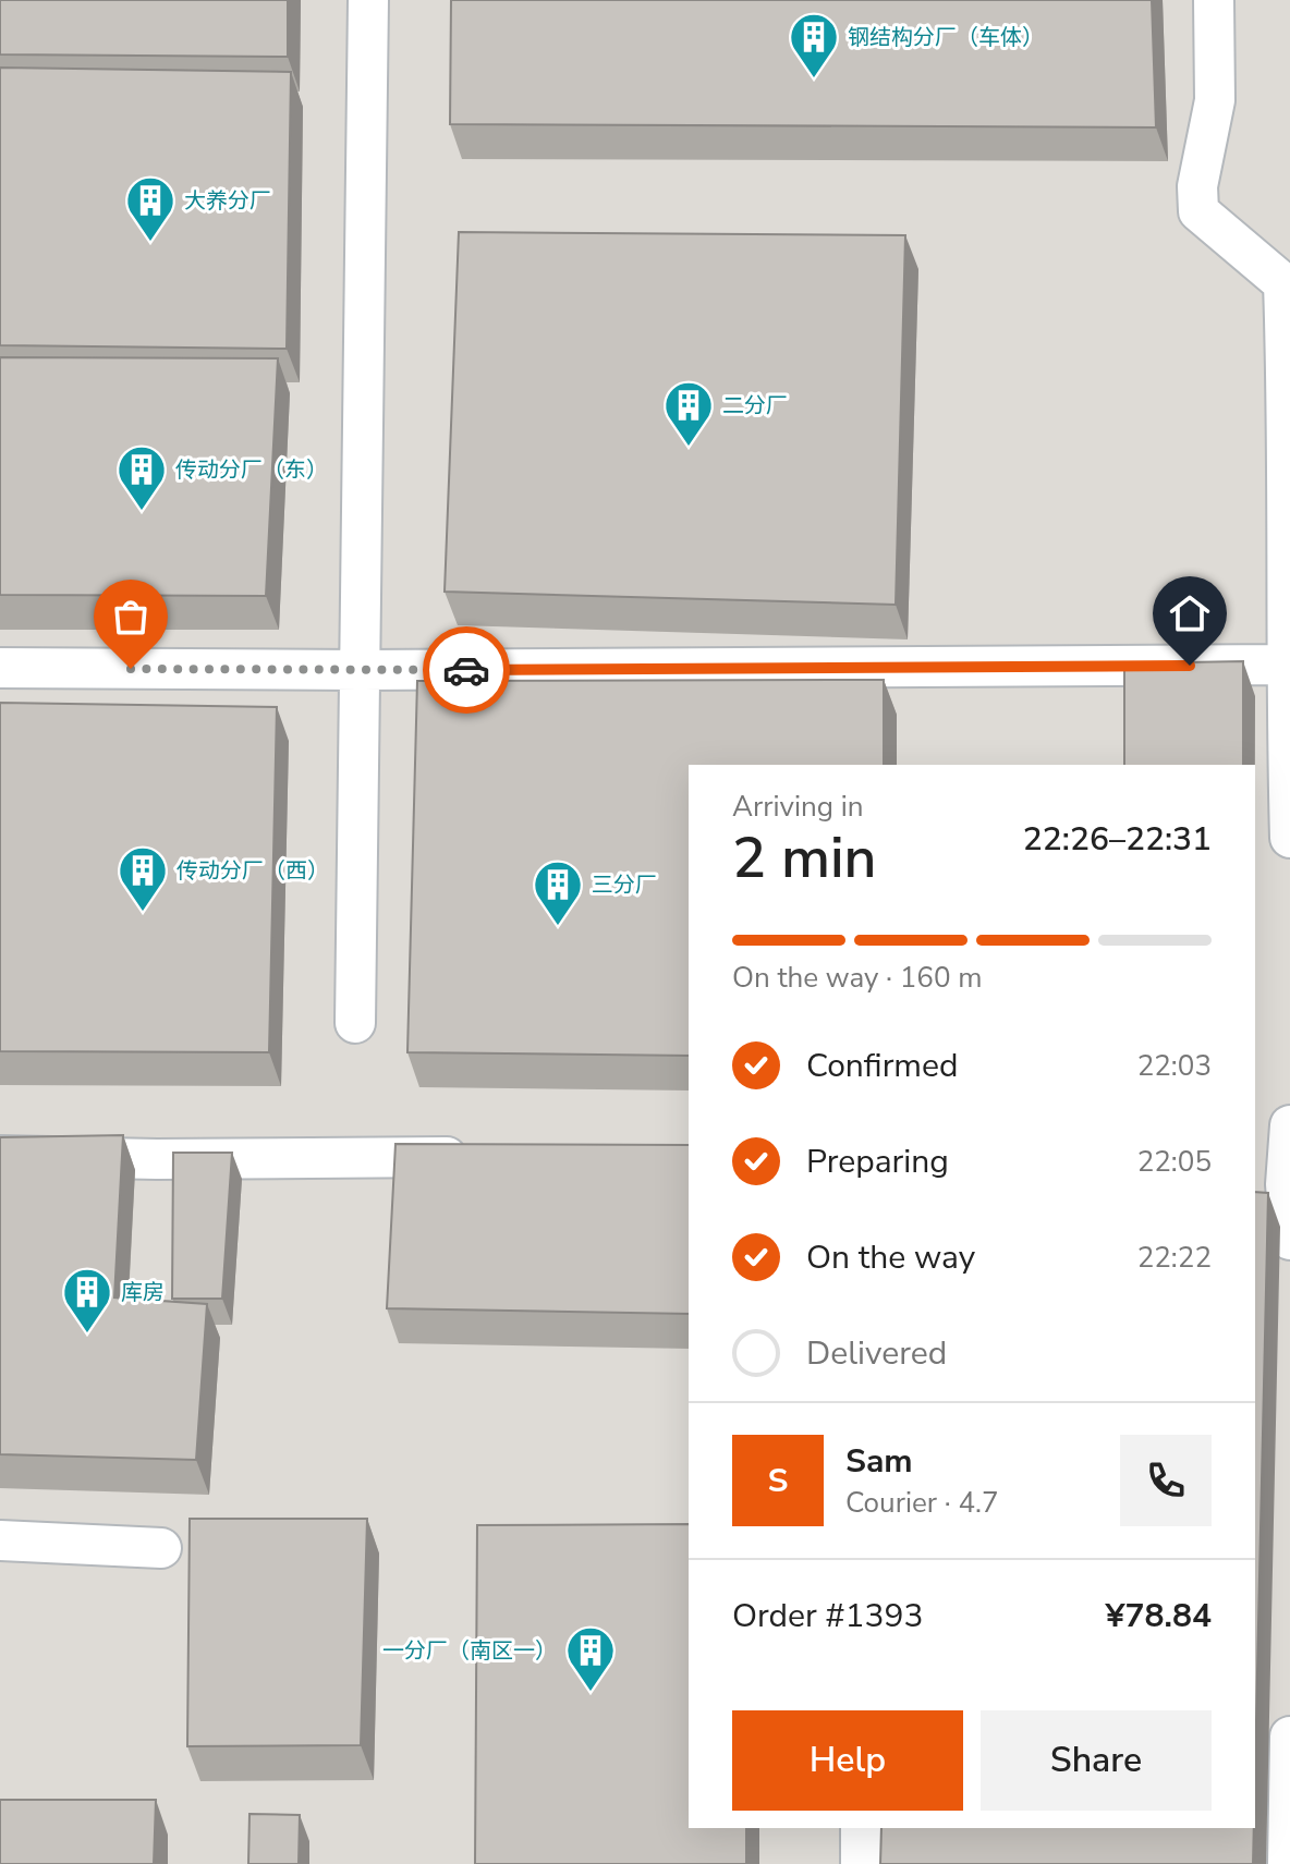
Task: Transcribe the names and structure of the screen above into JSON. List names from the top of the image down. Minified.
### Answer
{"places":{"building":["钢结构分厂（车体）","大养分厂","二分厂","传动分厂（东）","传动分厂（西）","三分厂","库房","一分厂（南区一）"]},"page":{"heading":["2 min","Arriving in","22:26–22:31"],"panel":["Sam","Courier · 4.7","Order #1393","¥78.84"],"bar":"On the way · 160 m","list":[["Confirmed","22:03"],["Preparing","22:05"],["On the way","22:22"],"Delivered"],"round":"S","buttons":["Help","Share"]}}
